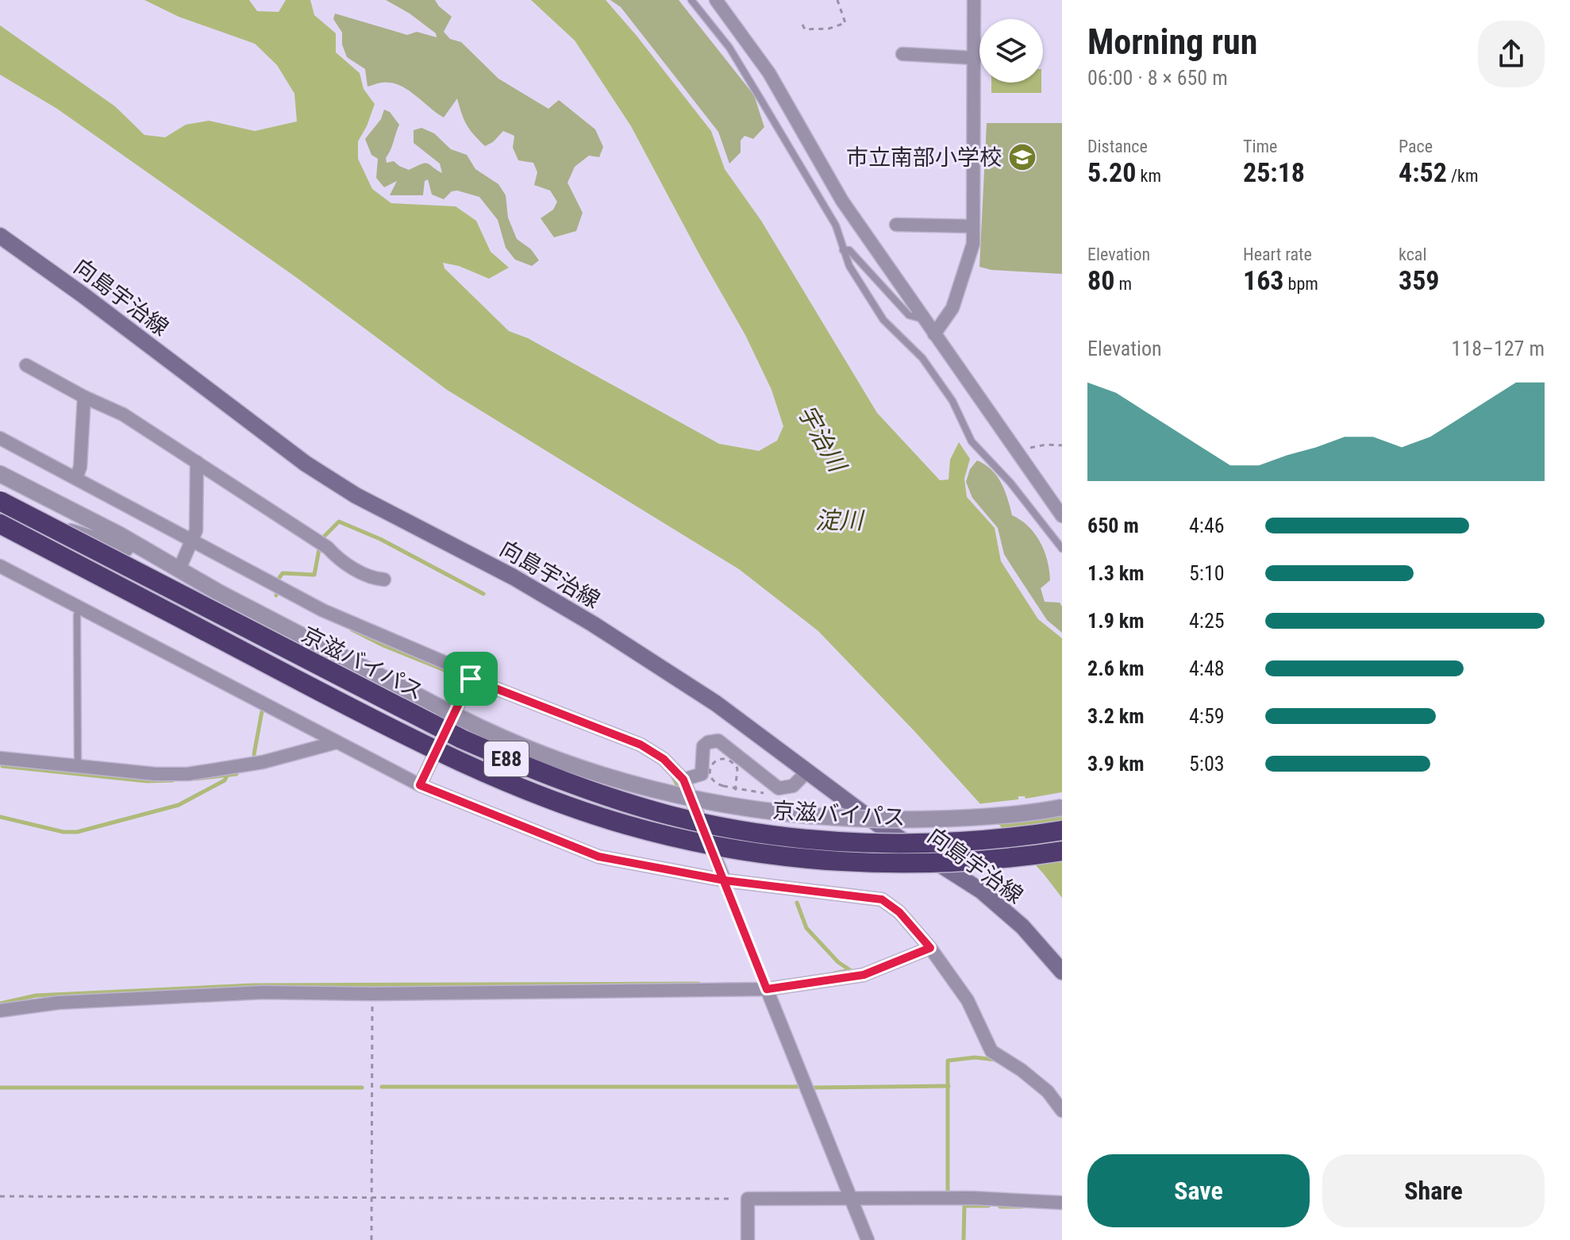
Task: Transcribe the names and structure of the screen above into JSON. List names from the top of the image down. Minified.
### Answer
{"streets":{"highway":["京滋バイパス","E88"],"main road":["向島宇治線"]},"water":["宇治川","淀川"],"places":{"school or university":["市立南部小学校"]},"page":{"heading":["Morning run","06:00 · 8 × 650 m"],"stats":[["Distance","5.20 km"],["Time","25:18"],["Pace","4:52 /km"],["Elevation","80 m"],["Heart rate","163 bpm"],["kcal","359"]],"chart":["Elevation","118–127 m"],"list":[{"name":"650 m","note":"4:46"},{"name":"1.3 km","note":"5:10"},{"name":"1.9 km","note":"4:25"},{"name":"2.6 km","note":"4:48"},{"name":"3.2 km","note":"4:59"},{"name":"3.9 km","note":"5:03"}],"buttons":["Save","Share"]}}
